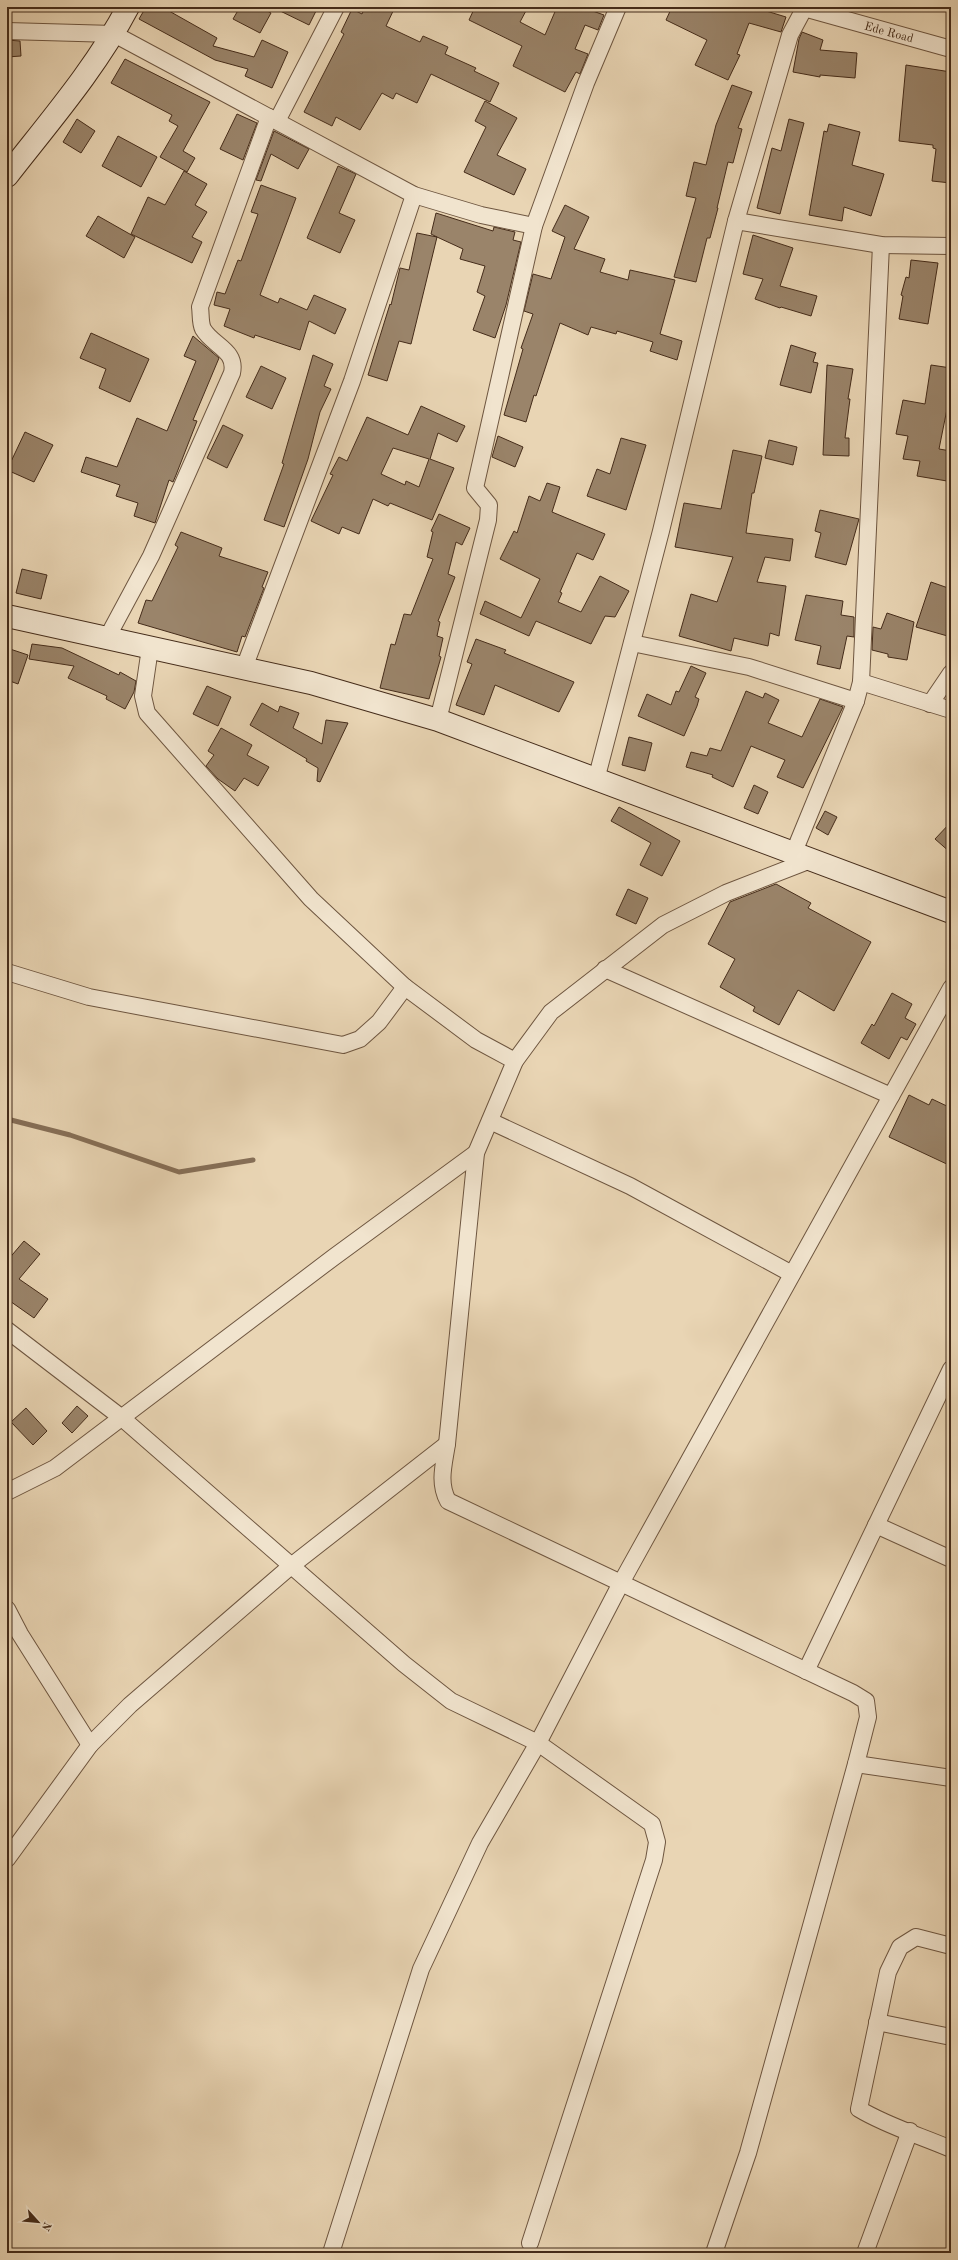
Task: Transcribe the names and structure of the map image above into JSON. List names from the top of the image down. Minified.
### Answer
{"streets":{"street":["Ede Road"]},"north":"bottom right"}
